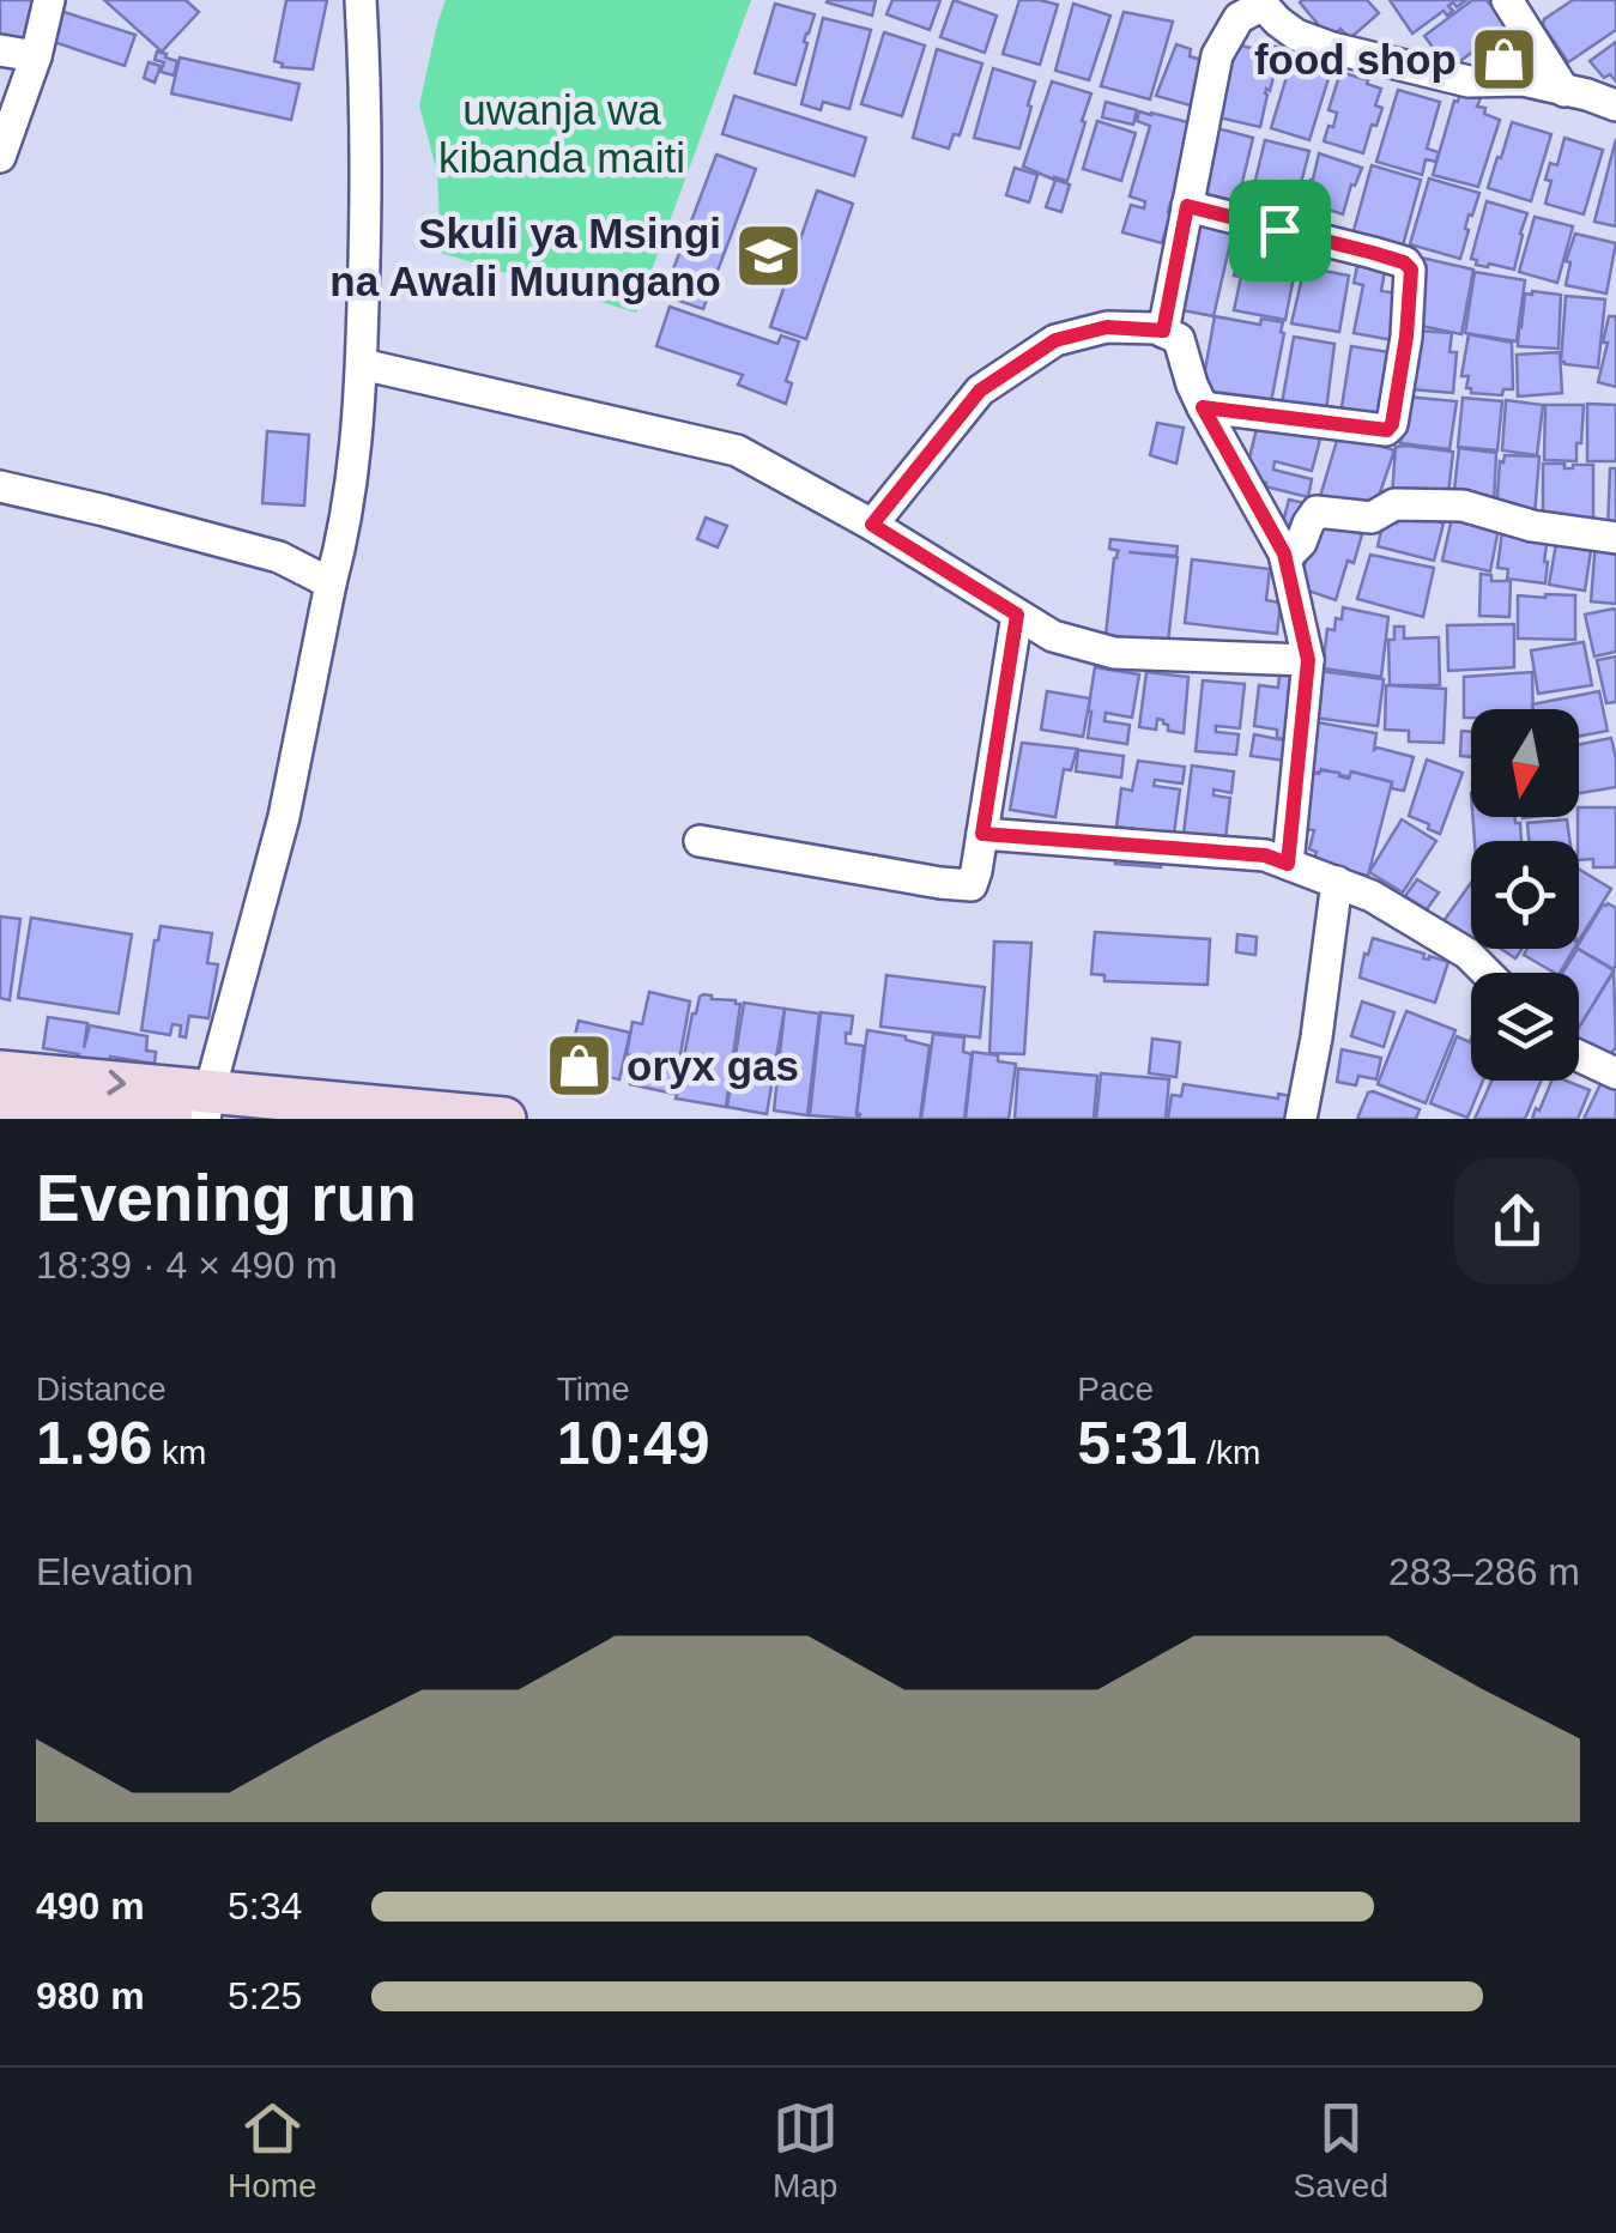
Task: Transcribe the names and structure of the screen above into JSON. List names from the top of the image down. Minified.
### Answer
{"parks":["uwanja wa kibanda maiti"],"places":{"shop":["food shop","oryx gas"],"school or university":["Skuli ya Msingi na Awali Muungano"]},"north":"bottom","page":{"heading":["Evening run","18:39 · 4 × 490 m"],"stats":[["Distance","1.96 km"],["Time","10:49"],["Pace","5:31 /km"]],"chart":["Elevation","283–286 m"],"list":[{"name":"490 m","note":"5:34"},{"name":"980 m","note":"5:25"}],"tabs":["Home","Map","Saved"]}}
